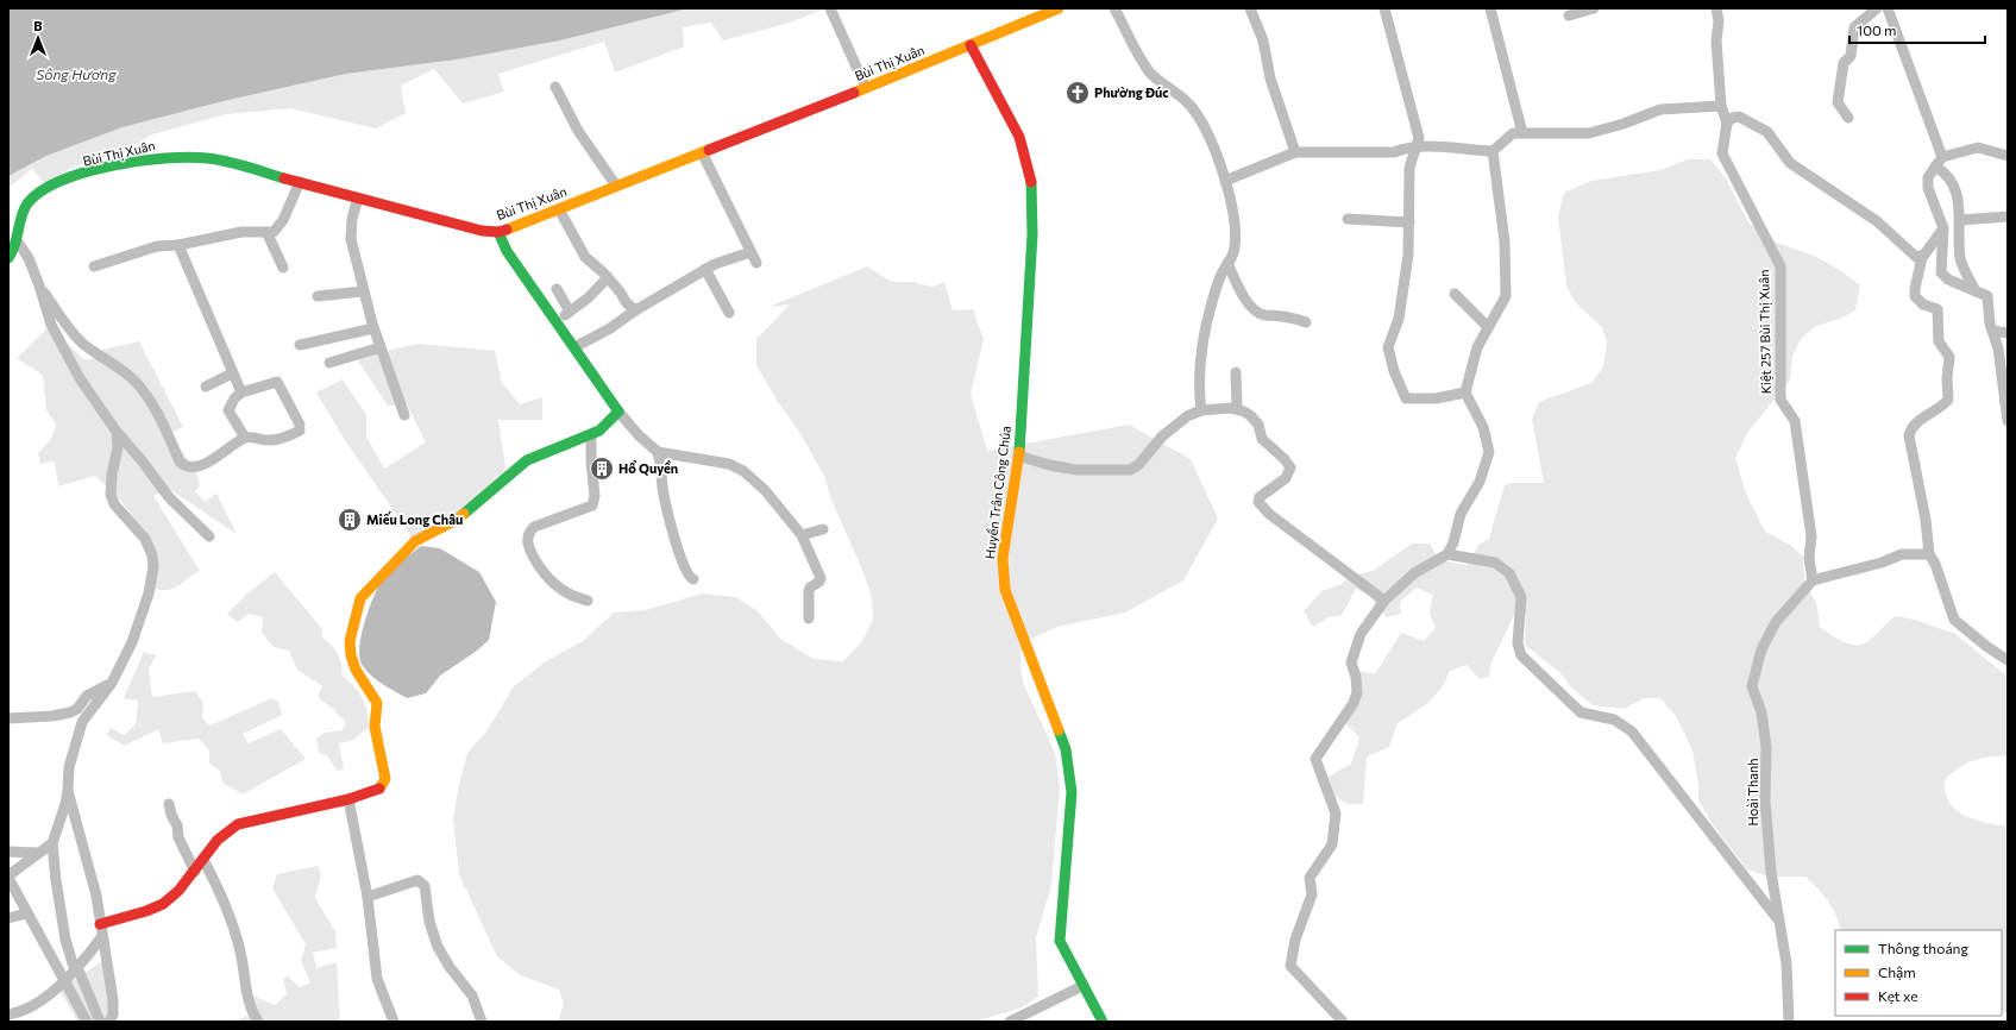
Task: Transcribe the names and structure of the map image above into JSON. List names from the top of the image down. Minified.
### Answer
{"streets":{"street":["Bùi Thị Xuân","Kiệt 257 Bùi Thị Xuân","Huyền Trân Công Chúa","Hoài Thanh"]},"crossings":[["Bùi Thị Xuân","Huyền Trân Công Chúa"],["Kiệt 257 Bùi Thị Xuân","Hoài Thanh"]],"water":["Sông Hương"],"places":{"church":["Phường Đúc"],"building":["Hổ Quyền","Miếu Long Châu"]},"legend":["Thông thoáng","Chậm","Kẹt xe"],"scale_bar":"100 m","north":"top"}
